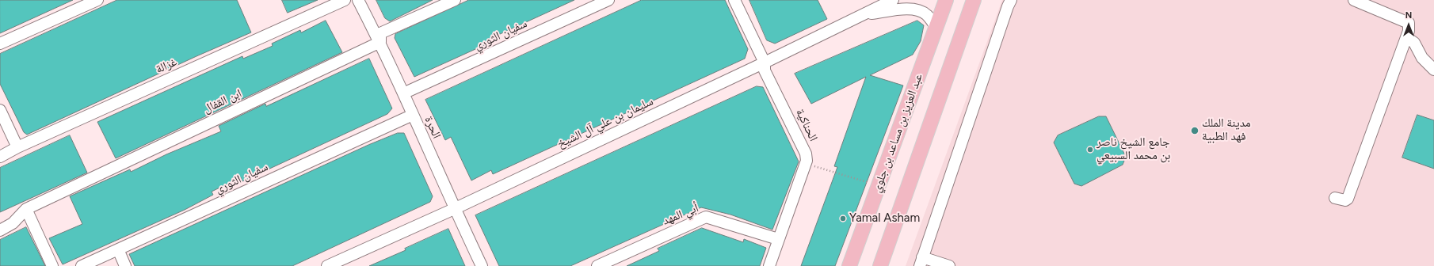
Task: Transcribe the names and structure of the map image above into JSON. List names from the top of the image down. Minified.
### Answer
{"streets":{"main road":["عبد العزيز بن مساعد بن جلوي"],"street":["سفيان الثوري","غزالة","ابن القفال","سليمان بن علي آل الشيخ","الحناكية","الحرة","أبي المهد"]},"crossings":[["سفيان الثوري","الحرة"],["ابن القفال","الحرة"],["سليمان بن علي آل الشيخ","الحناكية"],["سليمان بن علي آل الشيخ","الحرة"]],"places":["مدينة الملك فهد الطبية","جامع الشيخ ناصر بن محمد السبيعي","Yamal Asham"],"north":"top"}
